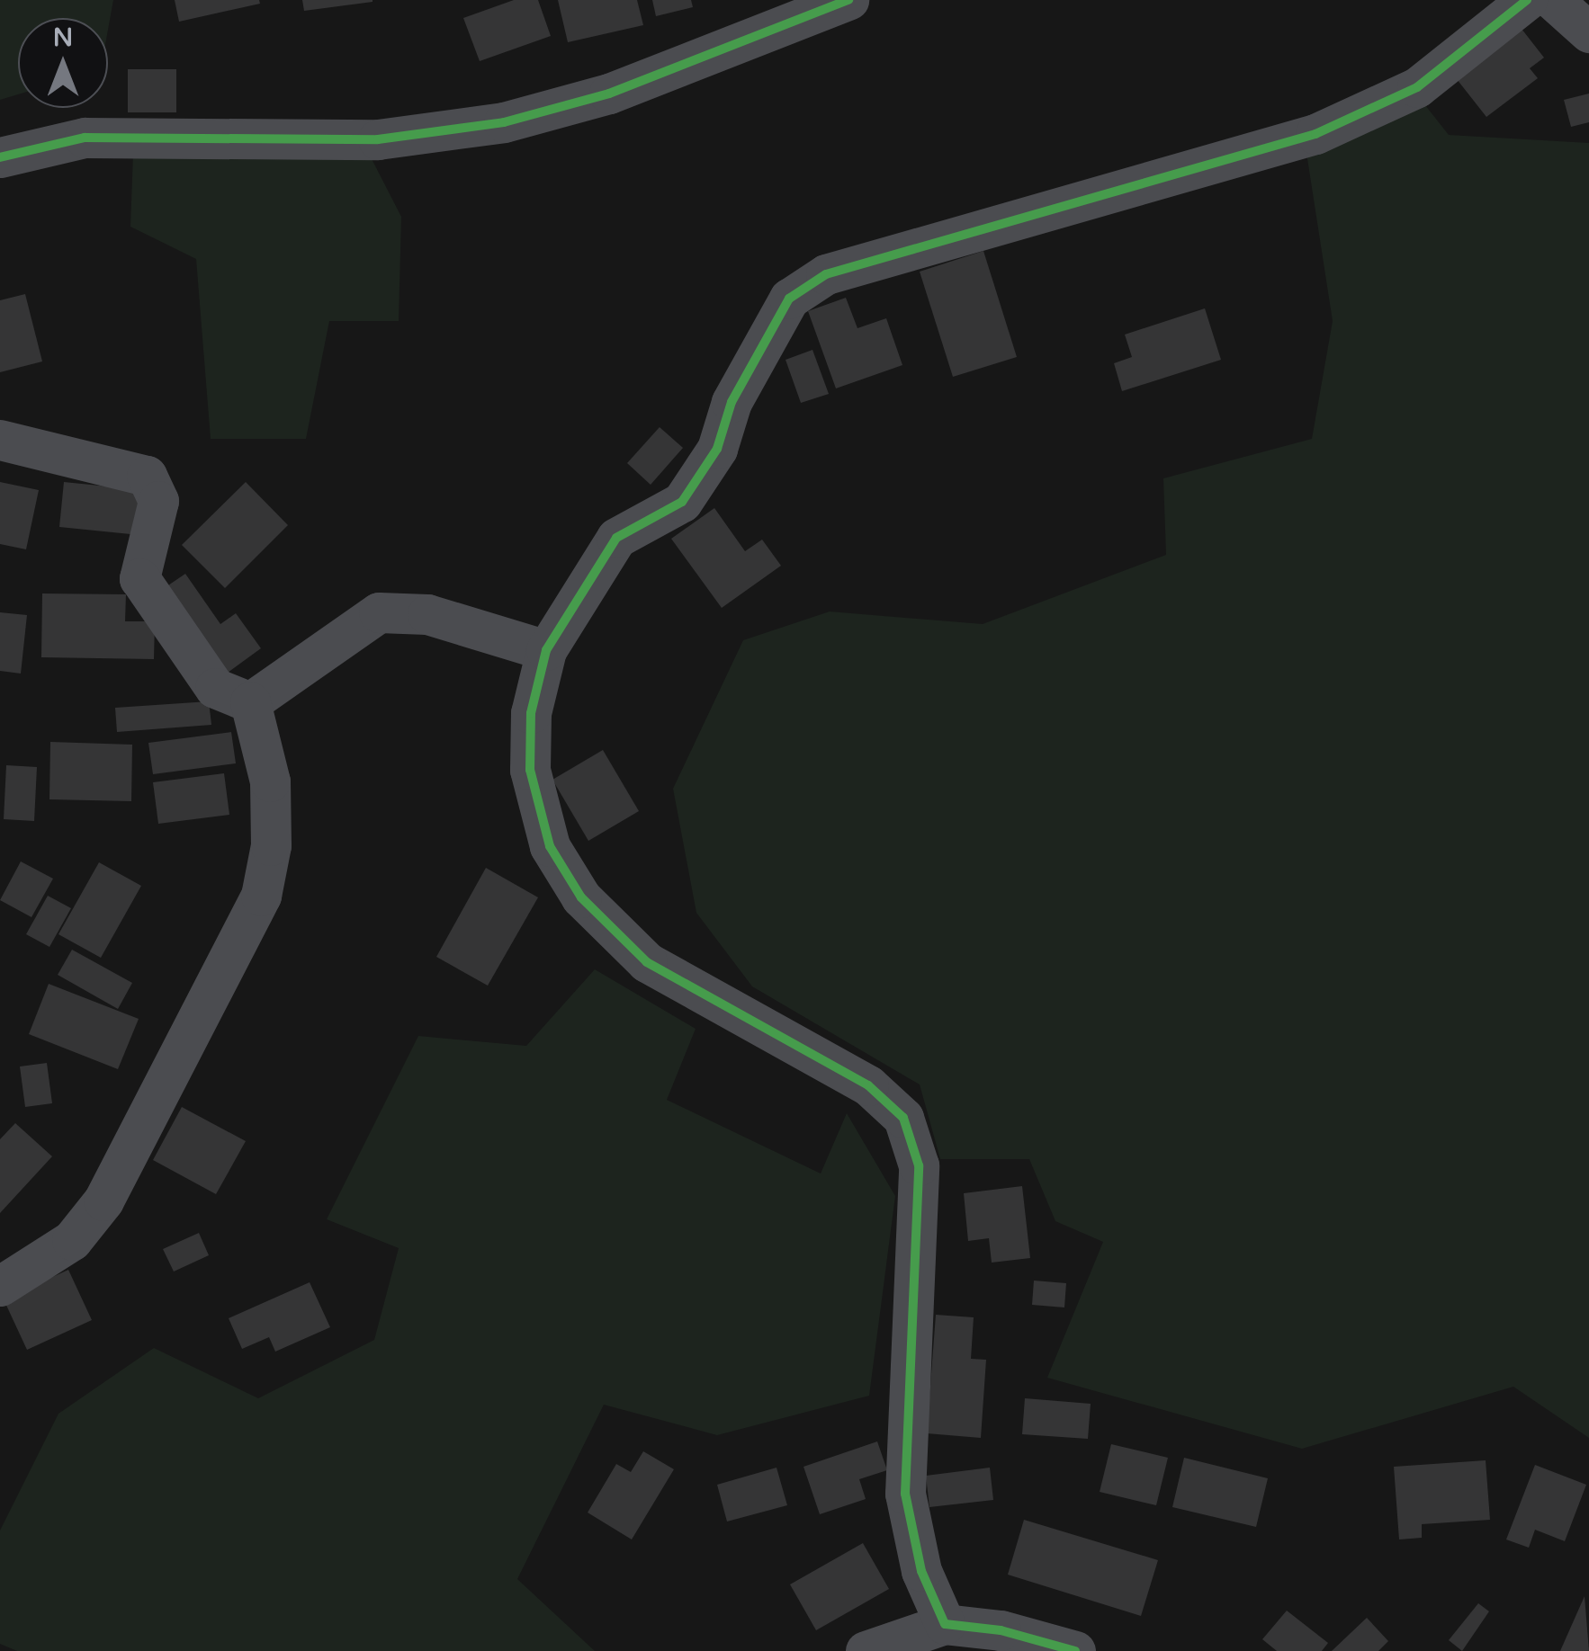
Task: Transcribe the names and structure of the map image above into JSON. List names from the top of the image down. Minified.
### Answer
{"north":"top"}
